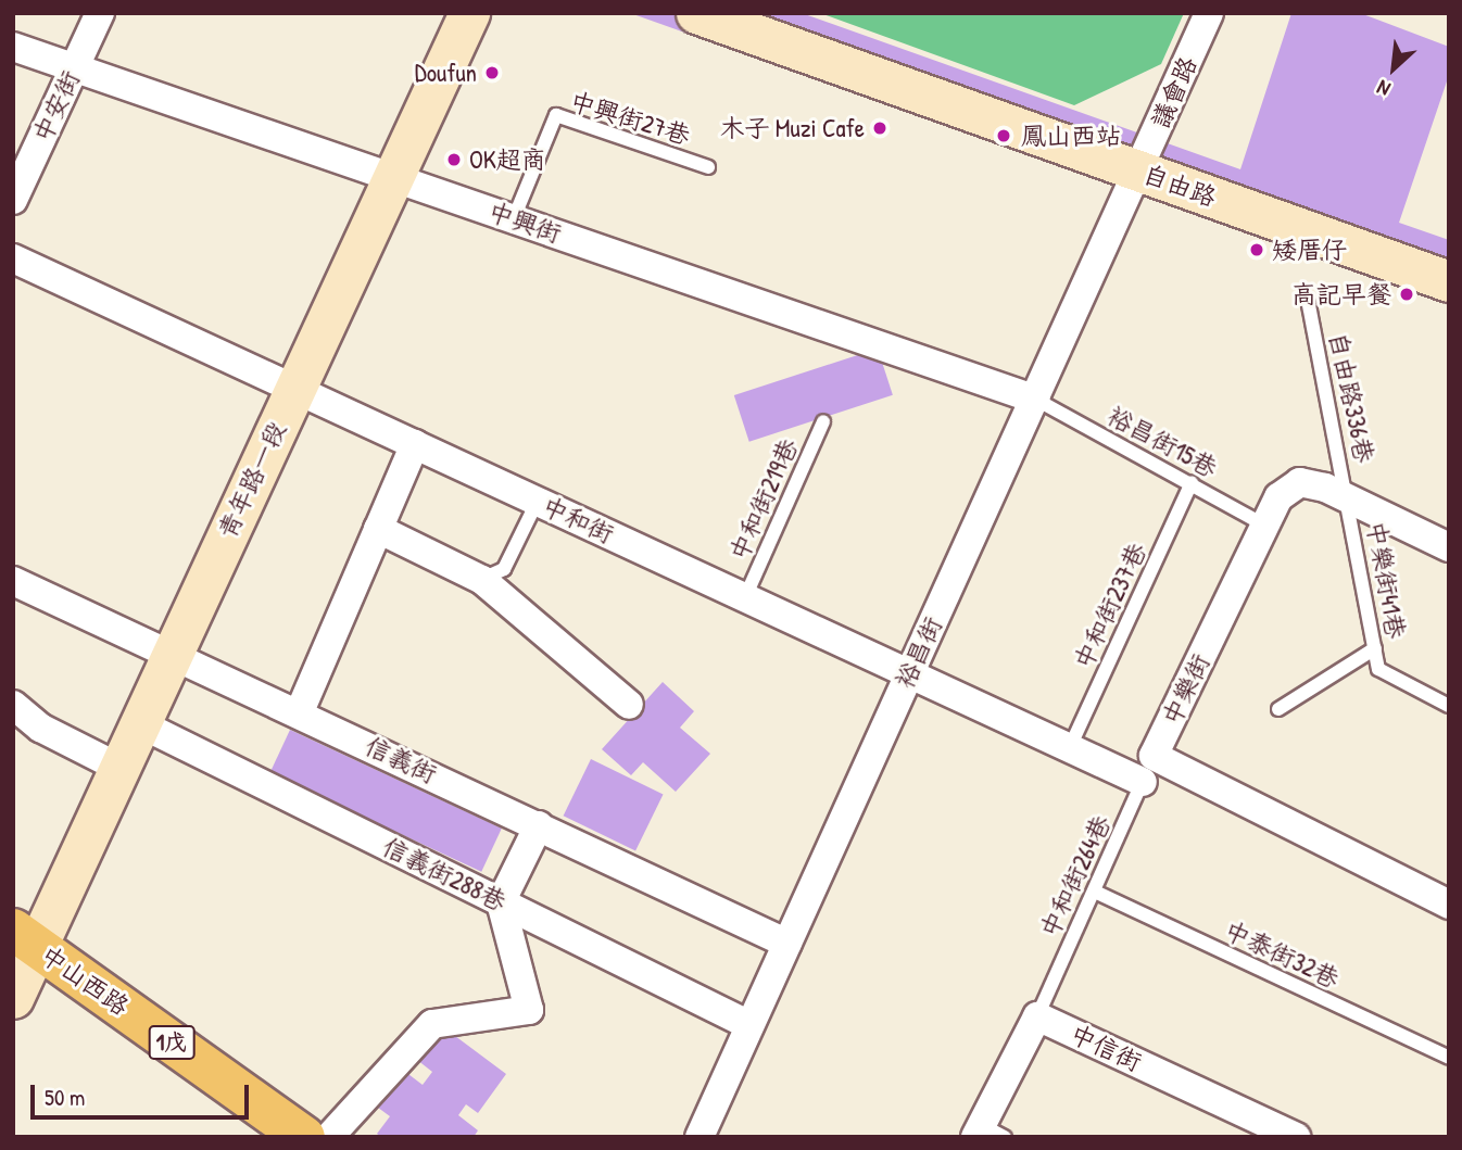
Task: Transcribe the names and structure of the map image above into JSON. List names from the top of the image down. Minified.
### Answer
{"streets":{"main road":["中山西路","1戊"],"street":["議會路","中安街","自由路","中興街","青年路一段","中和街","裕昌街","中樂街","信義街","信義街288巷","中信街"],"lane":["中興街27巷","自由路336巷","裕昌街15巷","中和街219巷","中樂街41巷","中和街237巷","中和街264巷","中泰街32巷"]},"crossings":[["議會路","自由路"],["議會路","裕昌街"],["中安街","中興街"],["中興街27巷","中興街"],["自由路","裕昌街"],["中興街","裕昌街15巷"],["中興街","青年路一段"],["中興街","裕昌街"],["自由路336巷","中樂街41巷"],["自由路336巷","中樂街"],["裕昌街15巷","中和街237巷"],["裕昌街15巷","裕昌街"],["裕昌街15巷","中樂街"],["青年路一段","中和街"],["青年路一段","信義街"],["青年路一段","信義街288巷"],["青年路一段","中山西路"],["中和街219巷","中和街"],["中和街","中和街237巷"],["中和街","裕昌街"],["中和街","中和街264巷"],["中樂街41巷","中樂街"],["裕昌街","信義街"],["裕昌街","信義街288巷"],["中樂街","中和街264巷"],["中和街264巷","中泰街32巷"],["中和街264巷","中信街"]],"places":["Doufun","木子 Muzi Cafe","鳳山西站","OK超商","矮厝仔","高記早餐"],"scale_bar":"50 m","north":"bottom left"}
